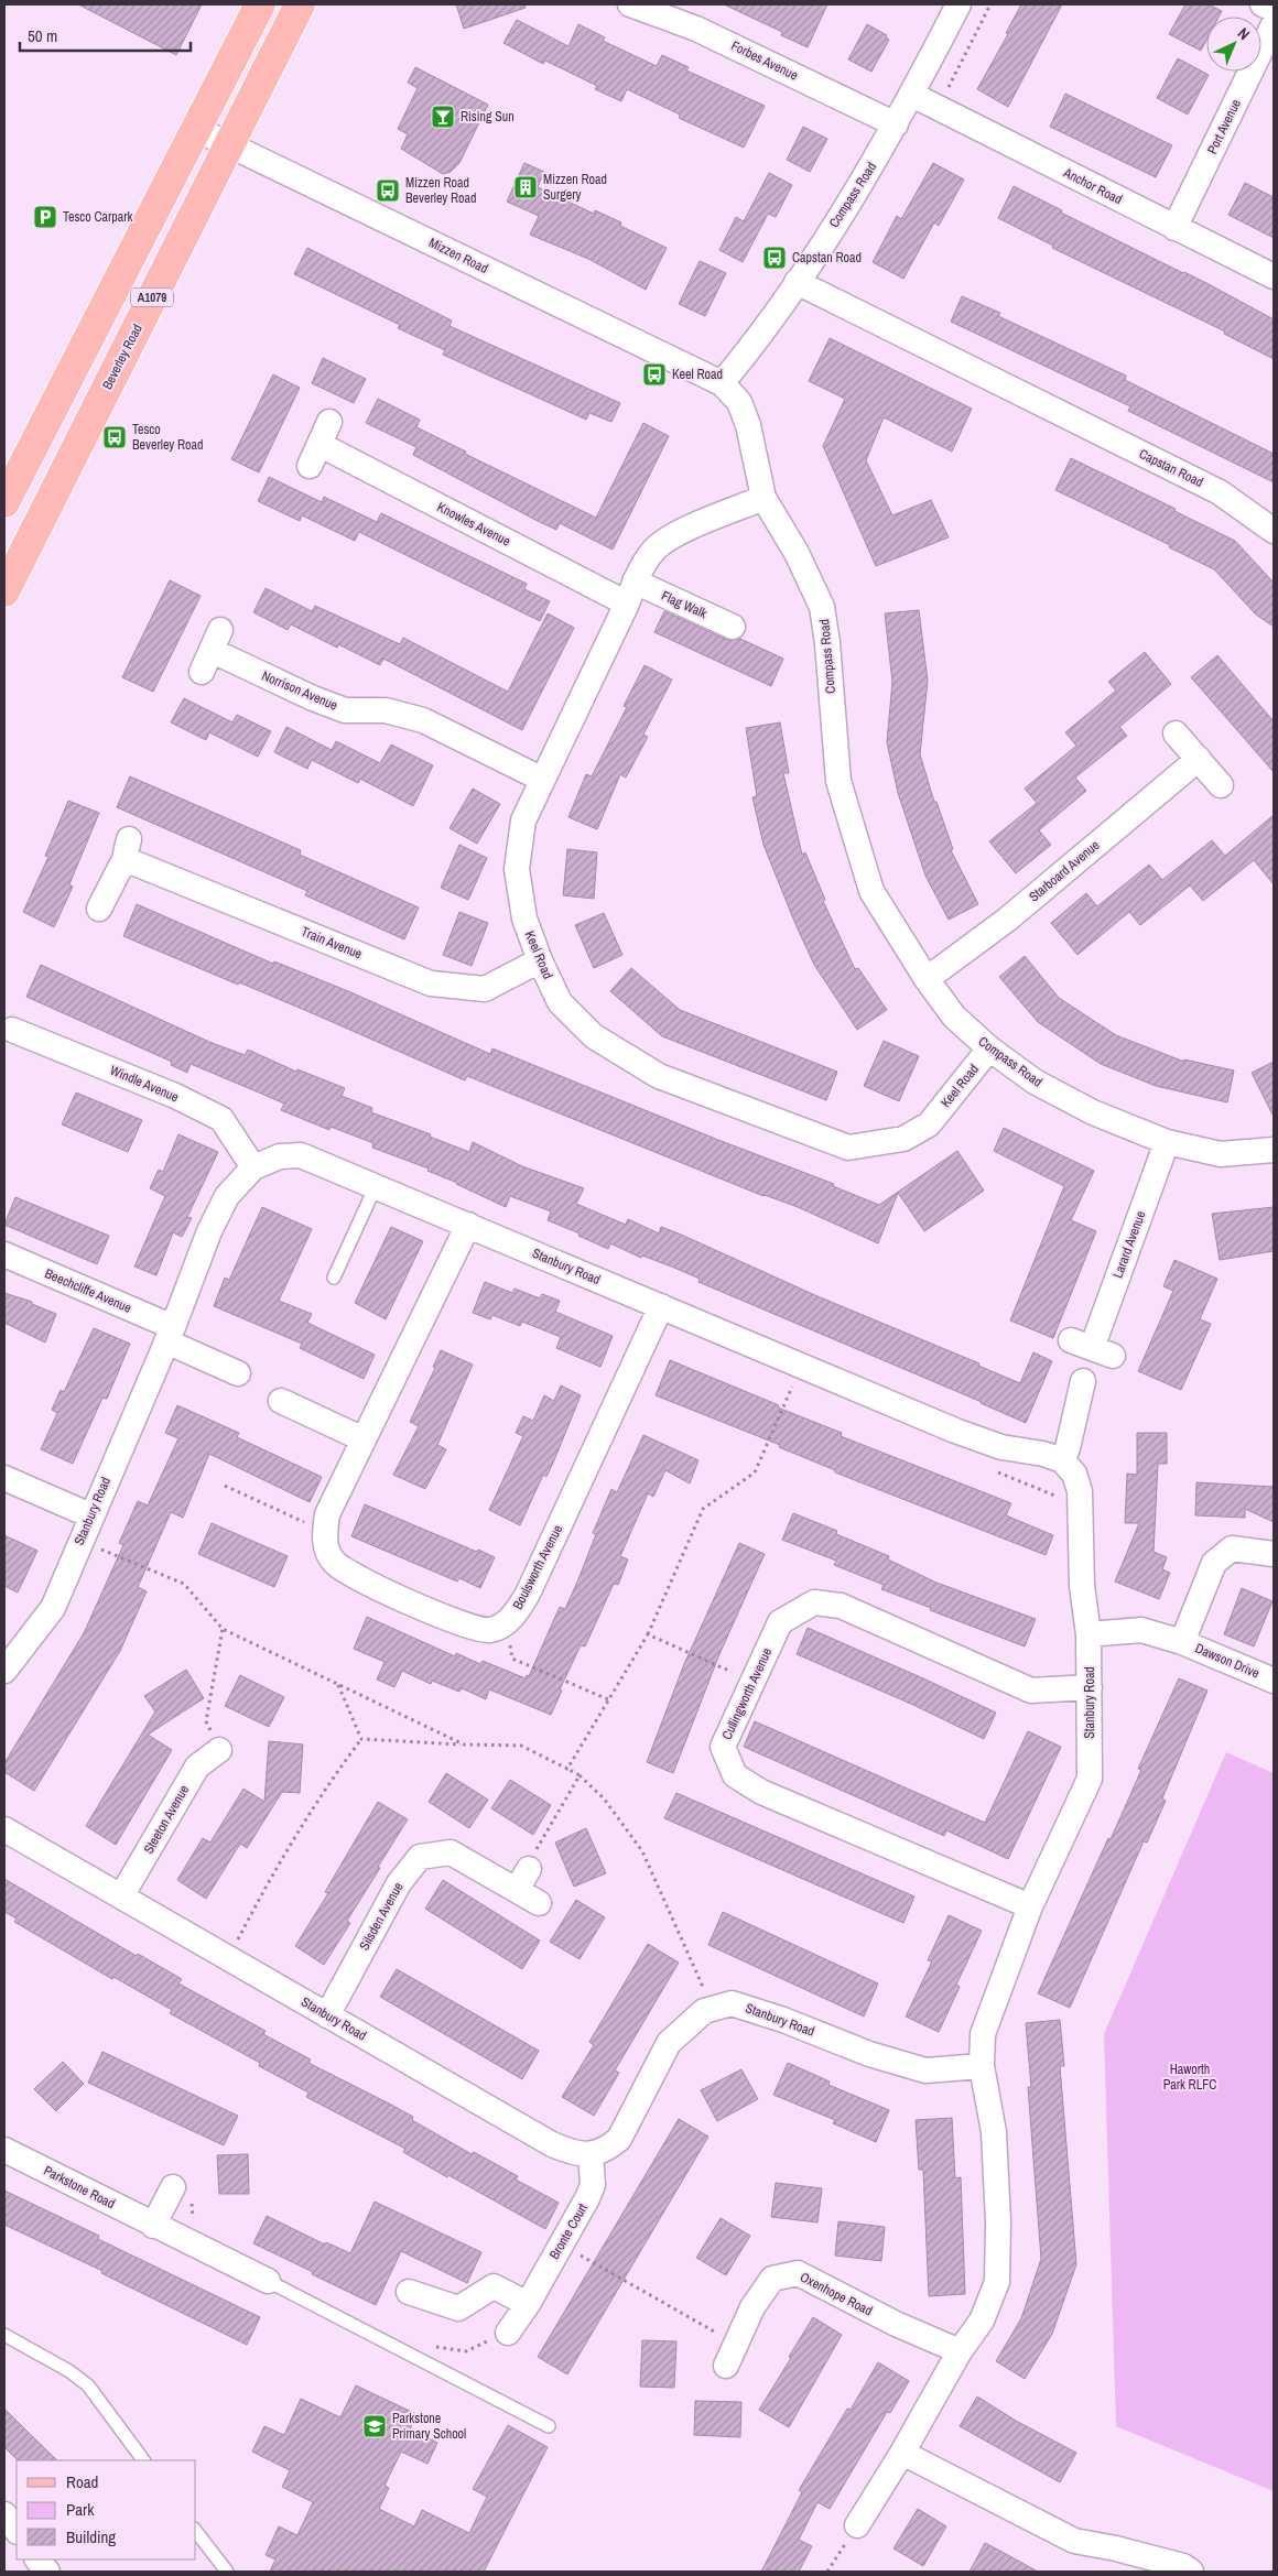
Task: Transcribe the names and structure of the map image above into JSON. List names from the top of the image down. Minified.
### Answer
{"streets":{"main road":["A1079","Beverley Road"],"street":["Forbes Avenue","Port Avenue","Anchor Road","Compass Road","Mizzen Road","Capstan Road","Knowles Avenue","Flag Walk","Norrison Avenue","Starboard Avenue","Train Avenue","Keel Road","Windle Avenue","Larard Avenue","Stanbury Road","Beechcliffe Avenue","Boulsworth Avenue","Dawson Drive","Cullingworth Avenue","Steeton Avenue","Silsden Avenue","Parkstone Road","Bronte Court","Oxenhope Road"]},"crossings":[["Forbes Avenue","Compass Road"],["Port Avenue","Anchor Road"],["Anchor Road","Compass Road"],["Compass Road","Mizzen Road"],["Compass Road","Capstan Road"],["Compass Road","Starboard Avenue"],["Compass Road","Keel Road"],["Compass Road","Larard Avenue"],["Mizzen Road","A1079"],["Mizzen Road","Beverley Road"],["Knowles Avenue","Flag Walk"],["Knowles Avenue","Keel Road"],["Flag Walk","Keel Road"],["Norrison Avenue","Keel Road"],["Train Avenue","Keel Road"],["Windle Avenue","Stanbury Road"],["Stanbury Road","Beechcliffe Avenue"],["Stanbury Road","Boulsworth Avenue"],["Stanbury Road","Dawson Drive"],["Stanbury Road","Cullingworth Avenue"],["Stanbury Road","Steeton Avenue"],["Stanbury Road","Silsden Avenue"],["Stanbury Road","Bronte Court"]],"parks":["Haworth Park RLFC"],"places":{"bar":["Rising Sun"],"building":["Mizzen Road Surgery"],"bus stop":["Mizzen Road Beverley Road","Capstan Road","Keel Road","Tesco Beverley Road"],"parking":["Tesco Carpark"],"school or university":["Parkstone Primary School"]},"legend":["Road","Park","Building"],"scale_bar":"50 m","north":"top right"}
